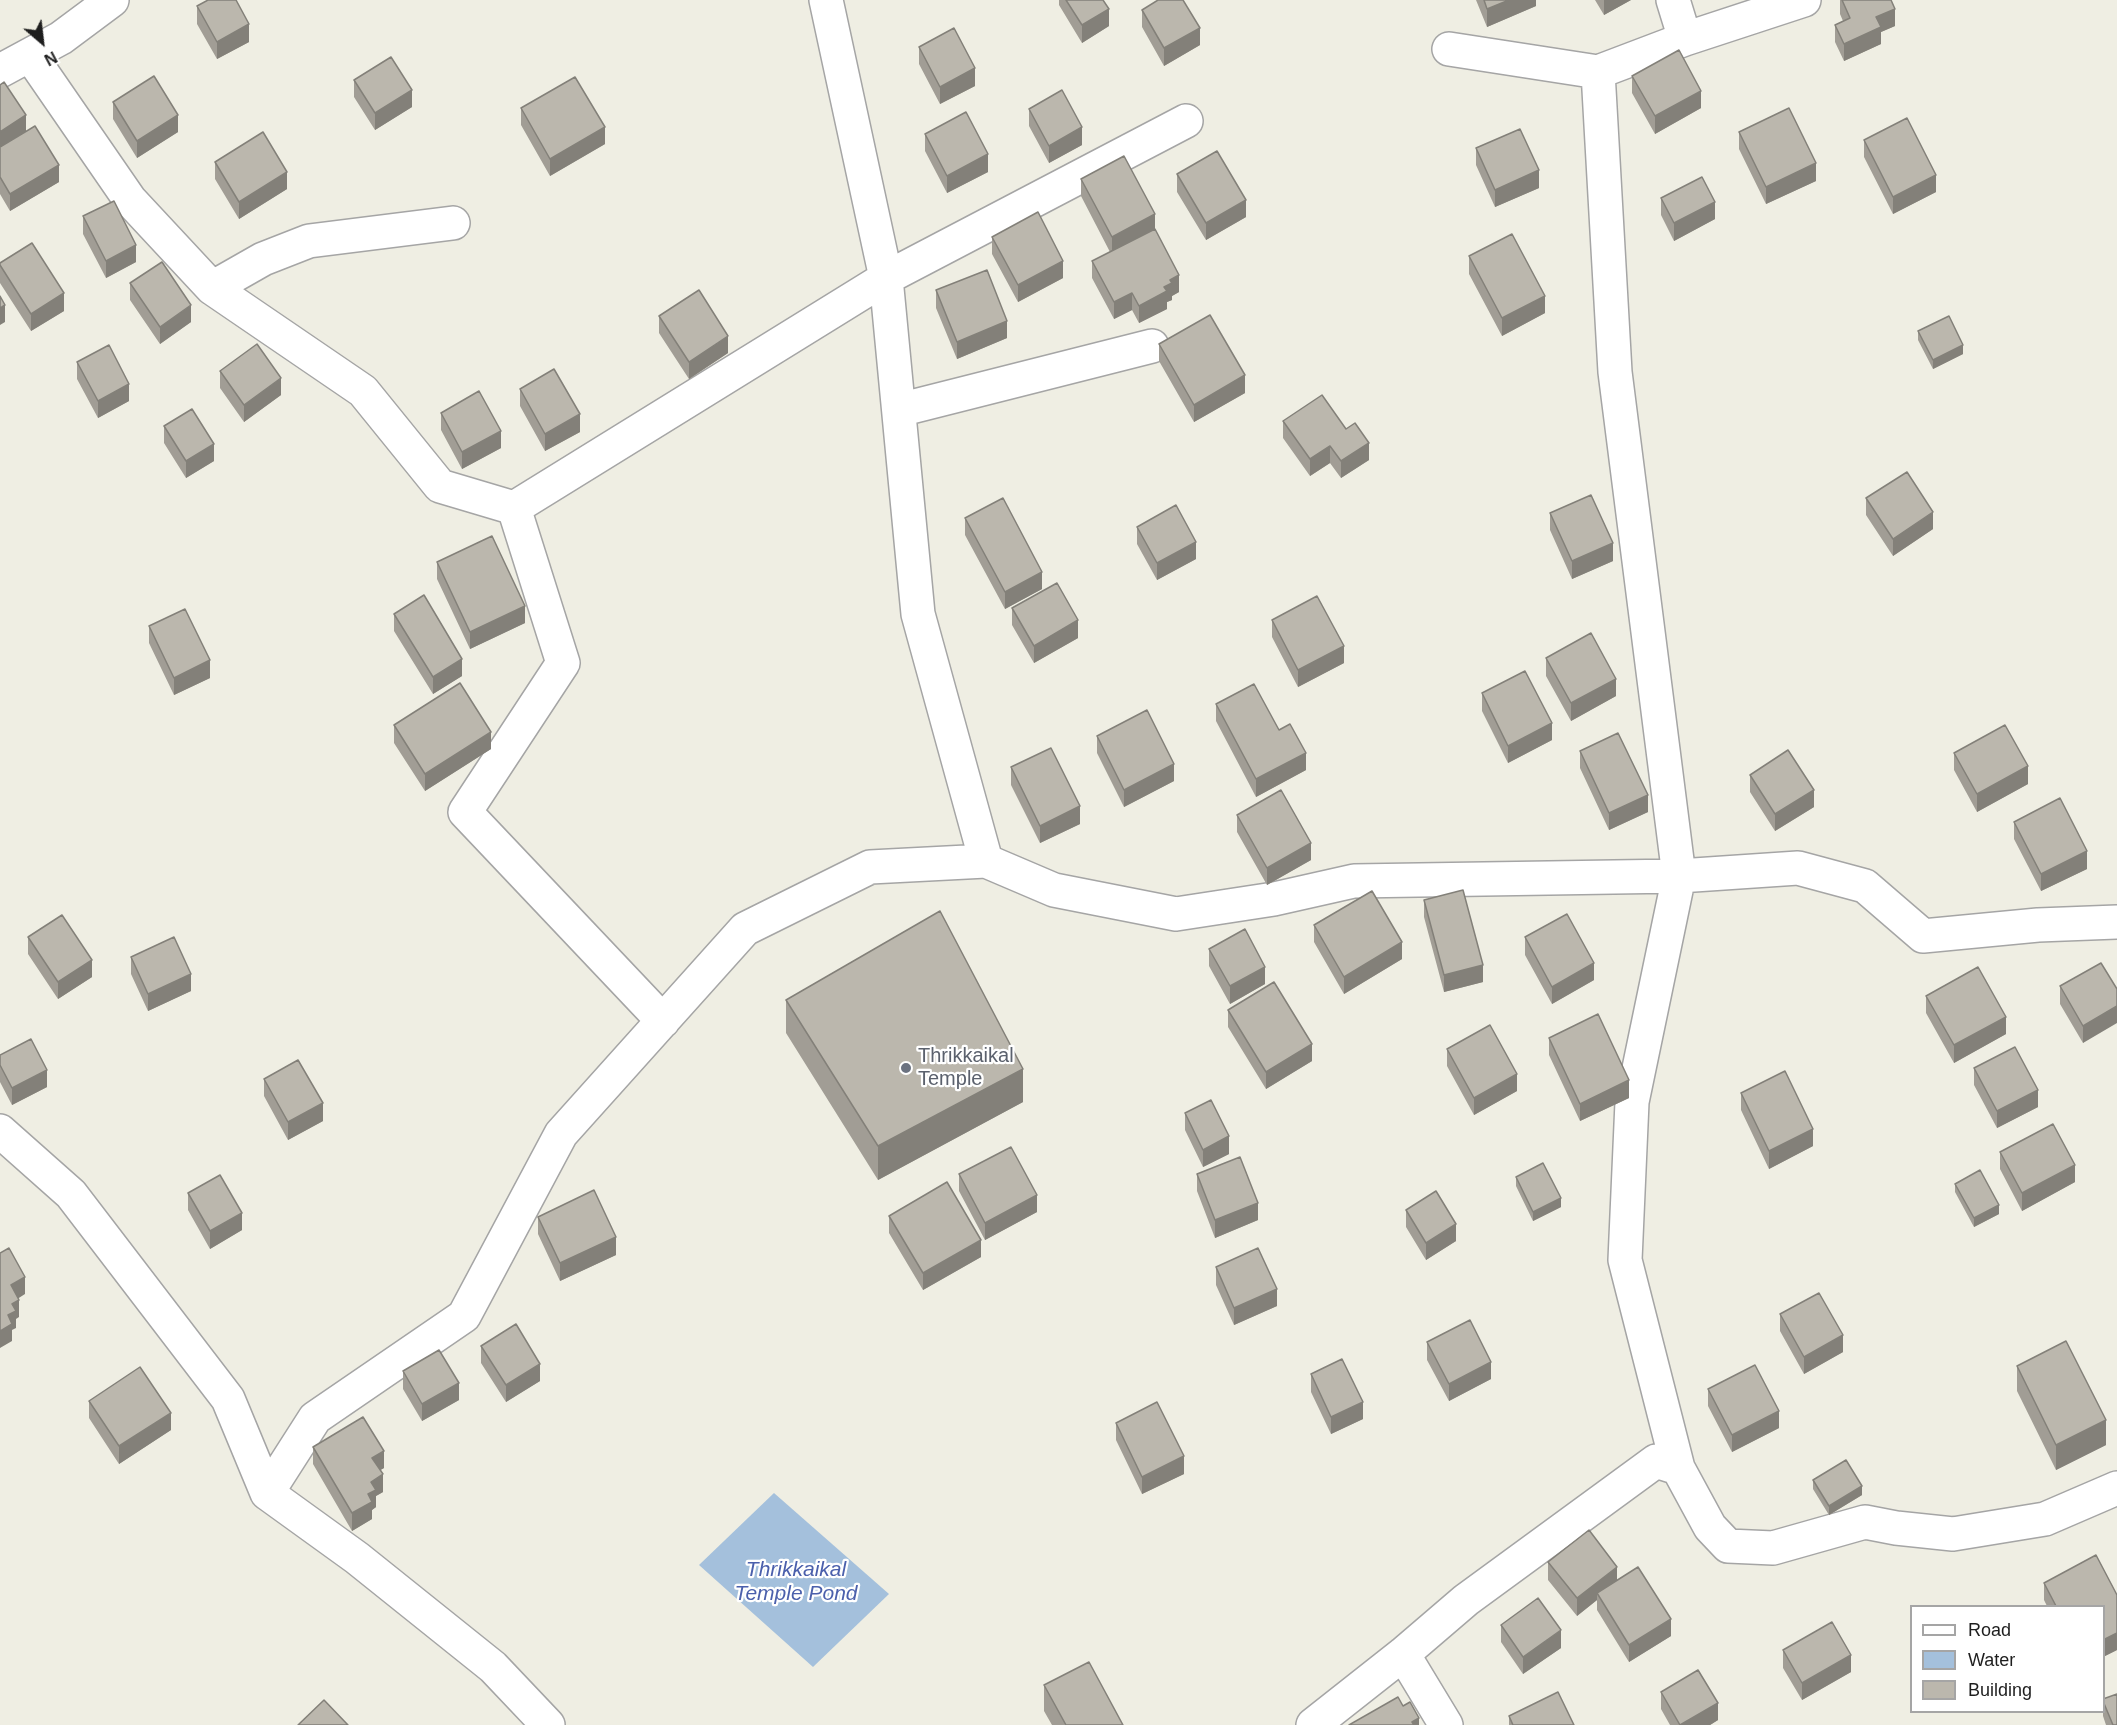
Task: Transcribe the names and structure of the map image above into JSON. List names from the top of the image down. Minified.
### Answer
{"water":["Thrikkaikal Temple Pond"],"places":["Thrikkaikal Temple"],"legend":["Road","Water","Building"],"north":"bottom right"}
